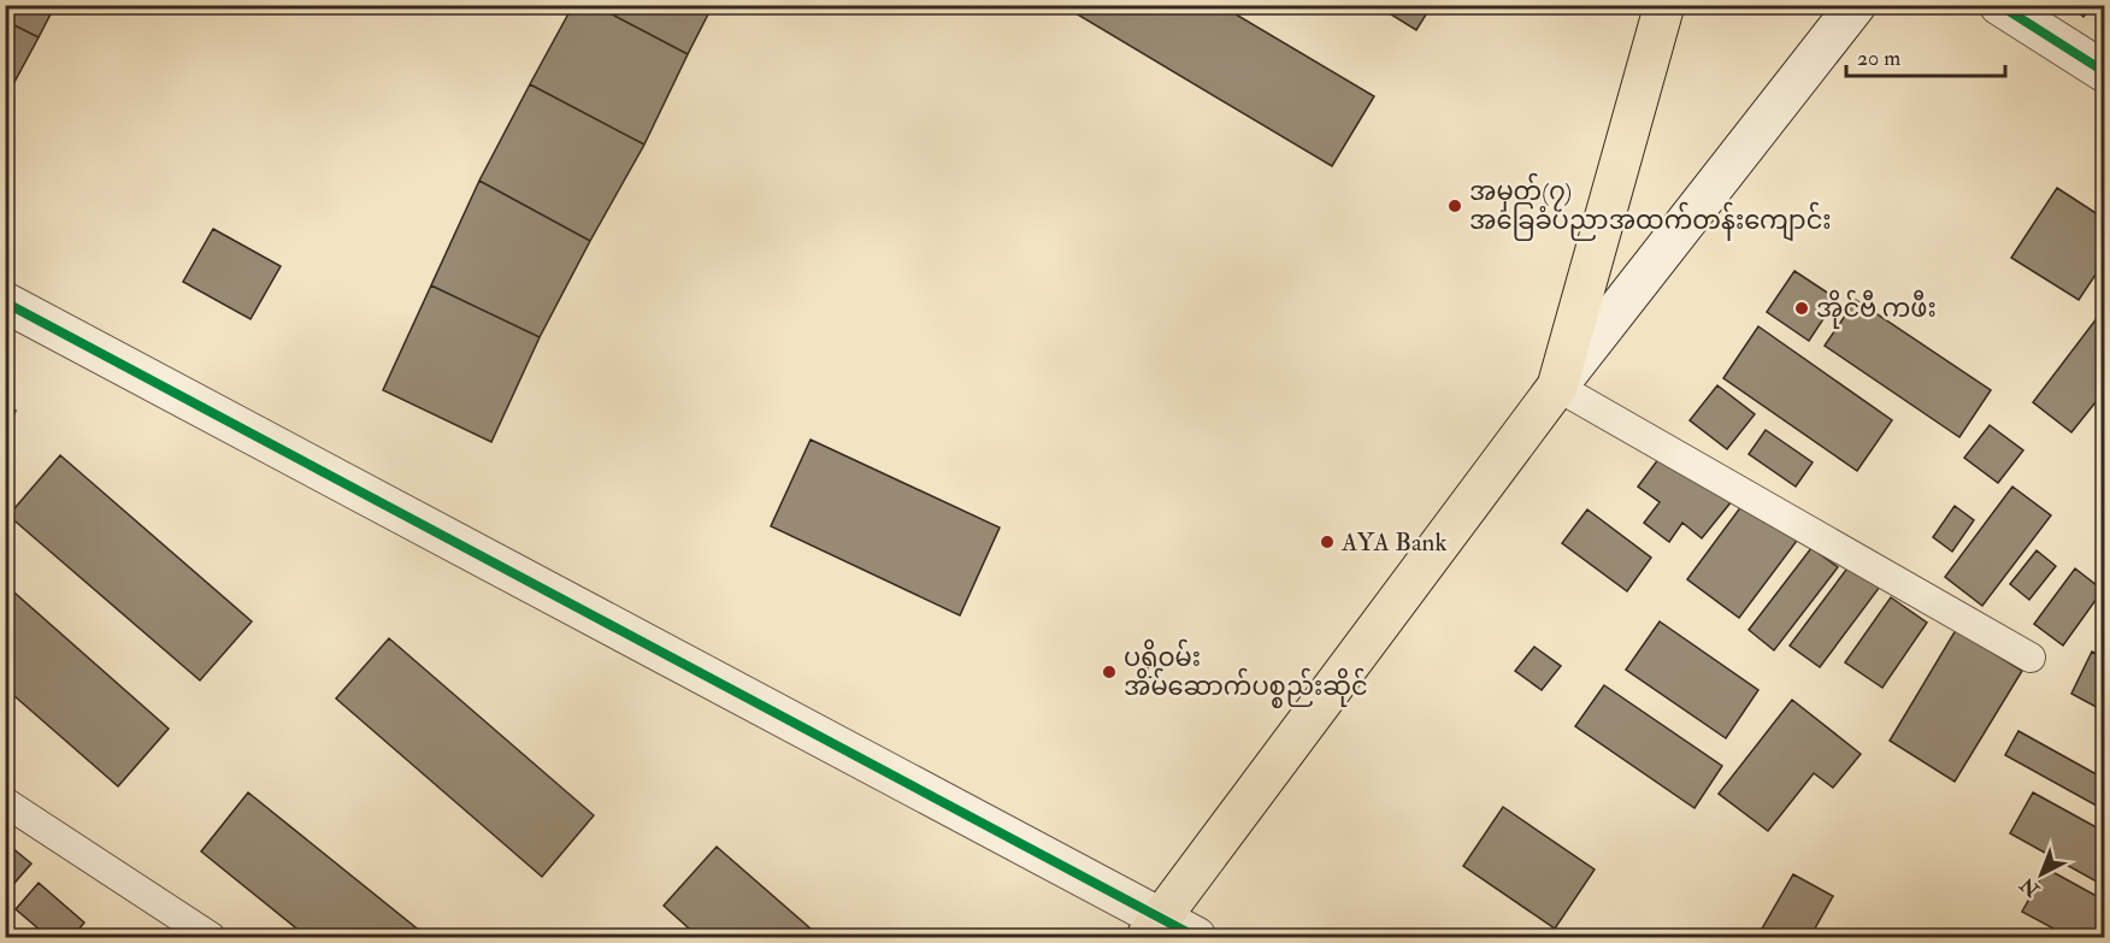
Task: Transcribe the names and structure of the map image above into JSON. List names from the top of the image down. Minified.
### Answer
{"places":["အမှတ်(၇) အခြေခံပညာအထက်တန်းကျောင်း","အိုင်ဗီ ကဖီး","AYA Bank","ပရိုဝမ်း အိမ်ဆောက်ပစ္စည်းဆိုင်"],"scale_bar":"20 m","north":"bottom left"}
